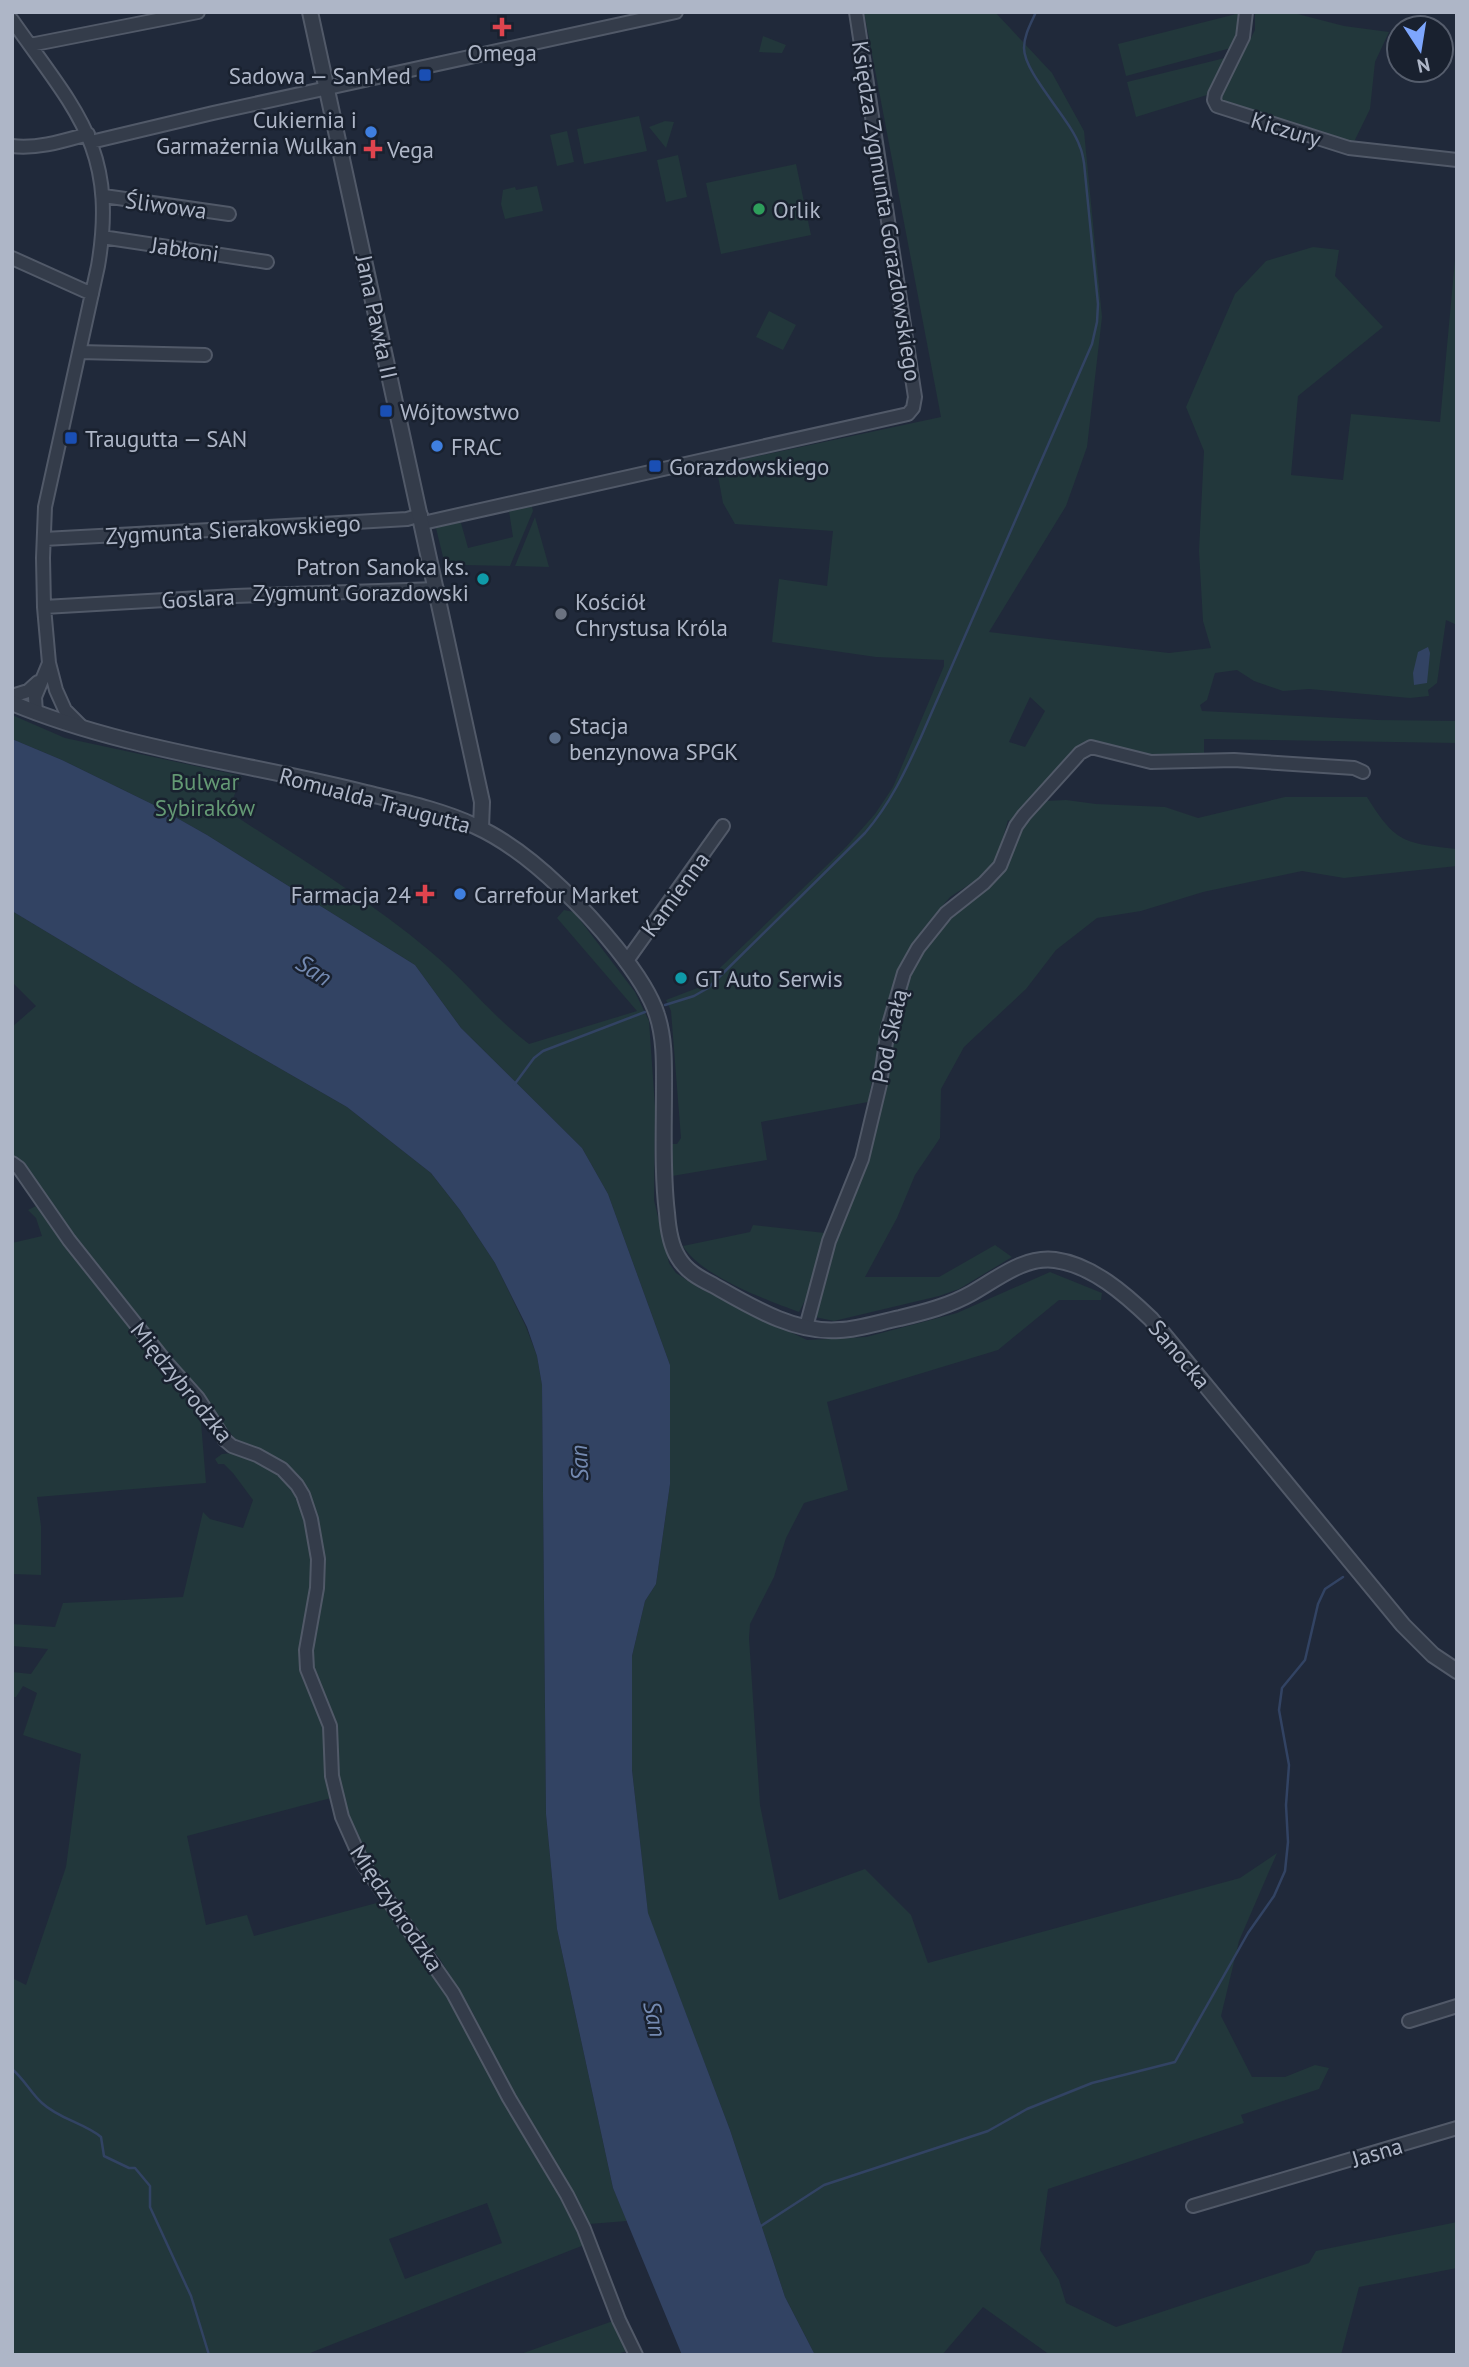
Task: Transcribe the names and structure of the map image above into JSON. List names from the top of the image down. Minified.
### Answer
{"streets":{"street":["Kiczury","Śliwowa","Księdza Zygmunta Gorazdowskiego","Jabłoni","Jana Pawła II","Zygmunta Sierakowskiego","Goslara","Romualda Traugutta","Kamienna","Pod Skałą","Sanocka","Międzybrodzka","Jasna"]},"crossings":[["Księdza Zygmunta Gorazdowskiego","Jana Pawła II"],["Księdza Zygmunta Gorazdowskiego","Zygmunta Sierakowskiego"],["Jana Pawła II","Zygmunta Sierakowskiego"],["Jana Pawła II","Goslara"],["Jana Pawła II","Romualda Traugutta"],["Romualda Traugutta","Kamienna"],["Romualda Traugutta","Pod Skałą"],["Romualda Traugutta","Sanocka"],["Pod Skałą","Sanocka"]],"water":["San"],"parks":["Bulwar Sybiraków"],"places":{"health":["Omega","Vega","Farmacja 24"],"transit":["Sadowa — SanMed","Wójtowstwo","Traugutta — SAN","Gorazdowskiego"],"other":["Cukiernia i Garmażernia Wulkan","Orlik","FRAC","Patron Sanoka ks. Zygmunt Gorazdowski","Kościół Chrystusa Króla","Stacja benzynowa SPGK","Carrefour Market","GT Auto Serwis"]},"north":"bottom"}
